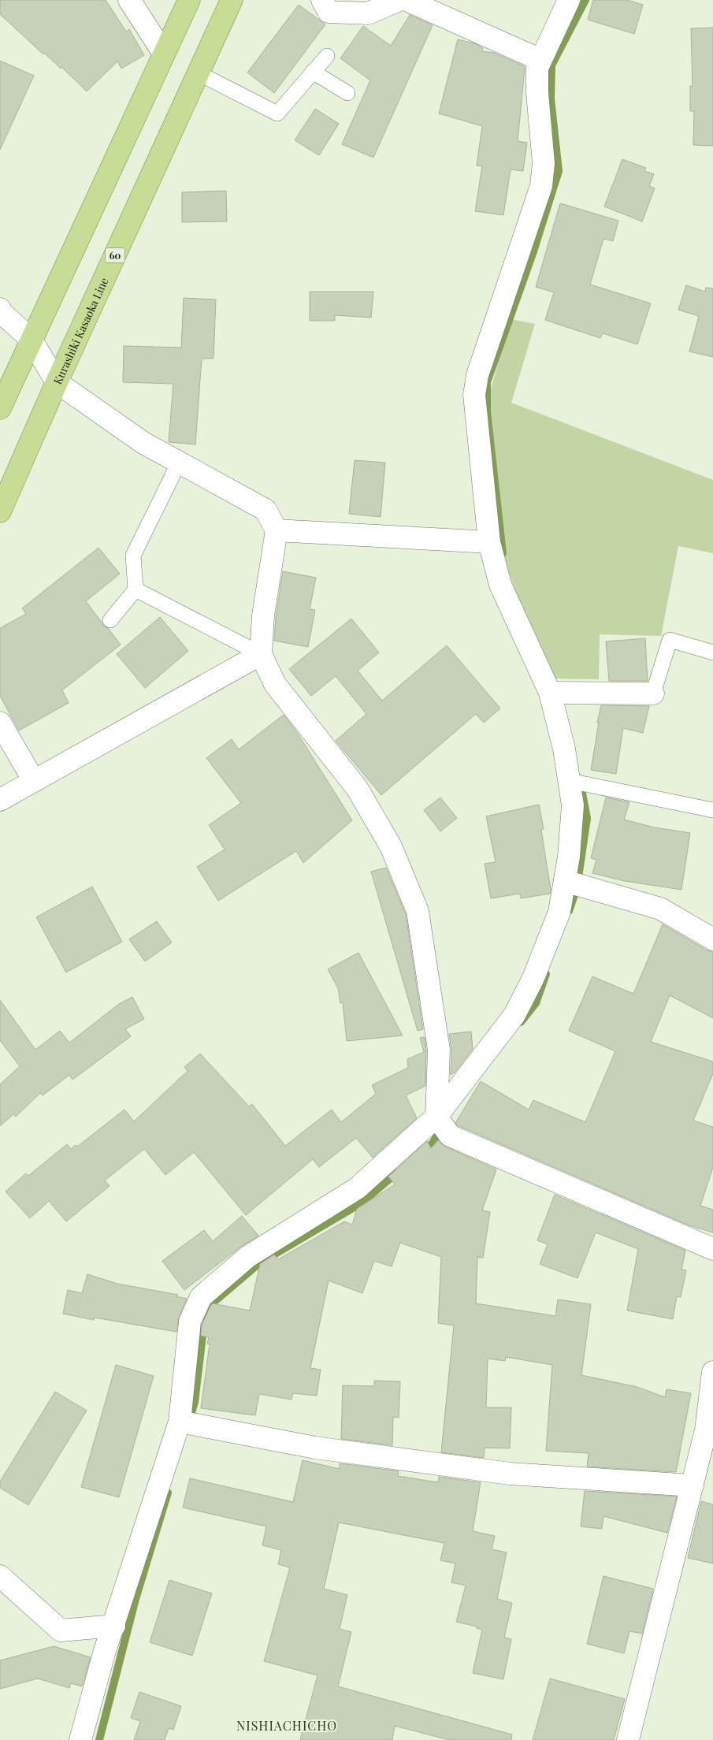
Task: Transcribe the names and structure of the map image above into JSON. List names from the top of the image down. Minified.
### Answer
{"streets":{"main road":["60","Kurashiki Kasaoka Line"]},"districts":["NISHIACHICHO"]}
